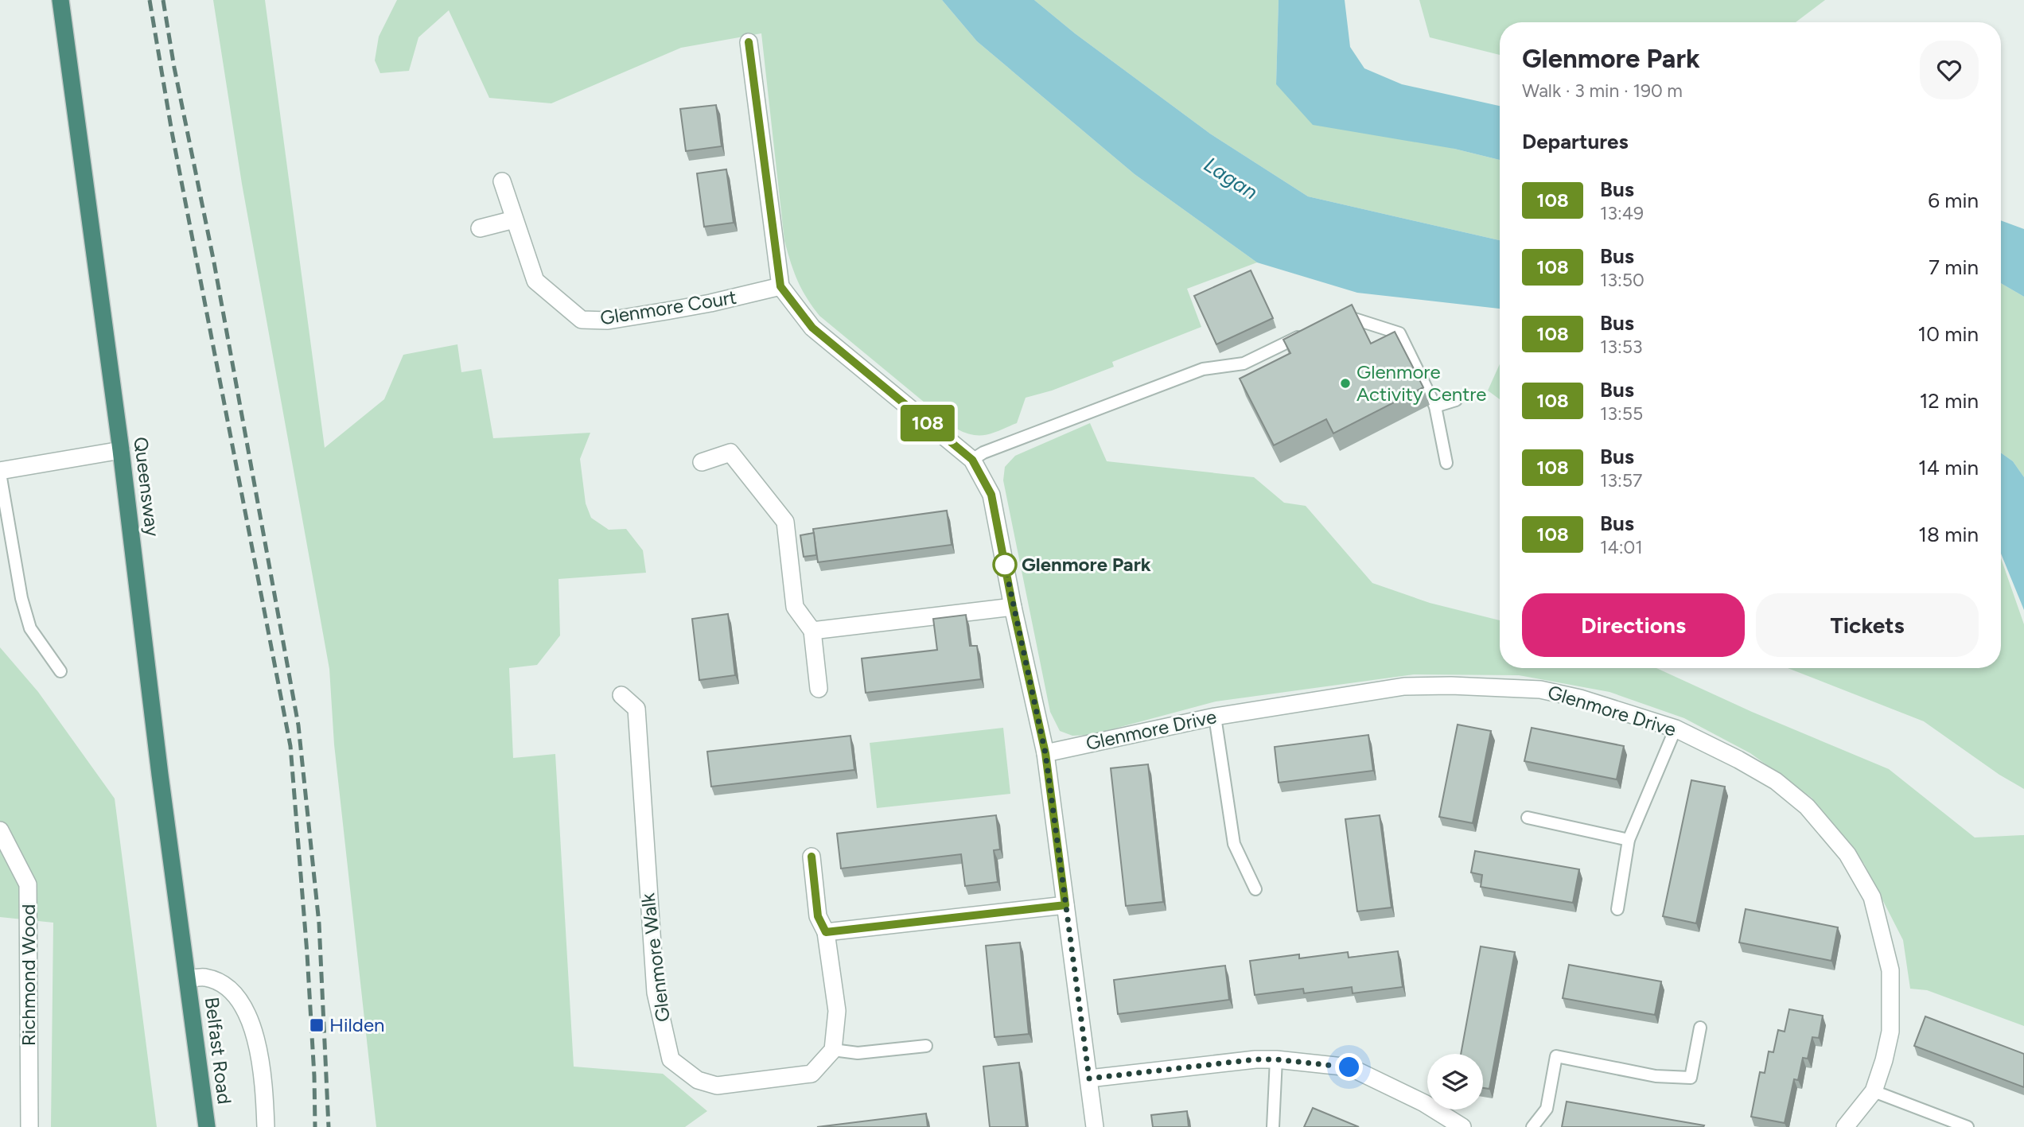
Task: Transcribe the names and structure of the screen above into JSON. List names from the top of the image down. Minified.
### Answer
{"streets":{"highway":["Queensway","Belfast Road"],"street":["Glenmore Court","Glenmore Drive","Glenmore Walk","Richmond Wood"]},"crossings":[["Queensway","Belfast Road"]],"water":["Lagan"],"places":{"other":["Glenmore Activity Centre","Glenmore Park"],"transit":["Hilden"]},"lines":["bus line 108"],"page":{"on_map":"108","heading":[["Glenmore Park","Walk · 3 min · 190 m"],"Departures"],"list":[{"mark":"108","name":"Bus","note":"13:49","value":"6 min"},{"mark":"108","name":"Bus","note":"13:50","value":"7 min"},{"mark":"108","name":"Bus","note":"13:53","value":"10 min"},{"mark":"108","name":"Bus","note":"13:55","value":"12 min"},{"mark":"108","name":"Bus","note":"13:57","value":"14 min"},{"mark":"108","name":"Bus","note":"14:01","value":"18 min"}],"buttons":["Directions","Tickets"]}}
